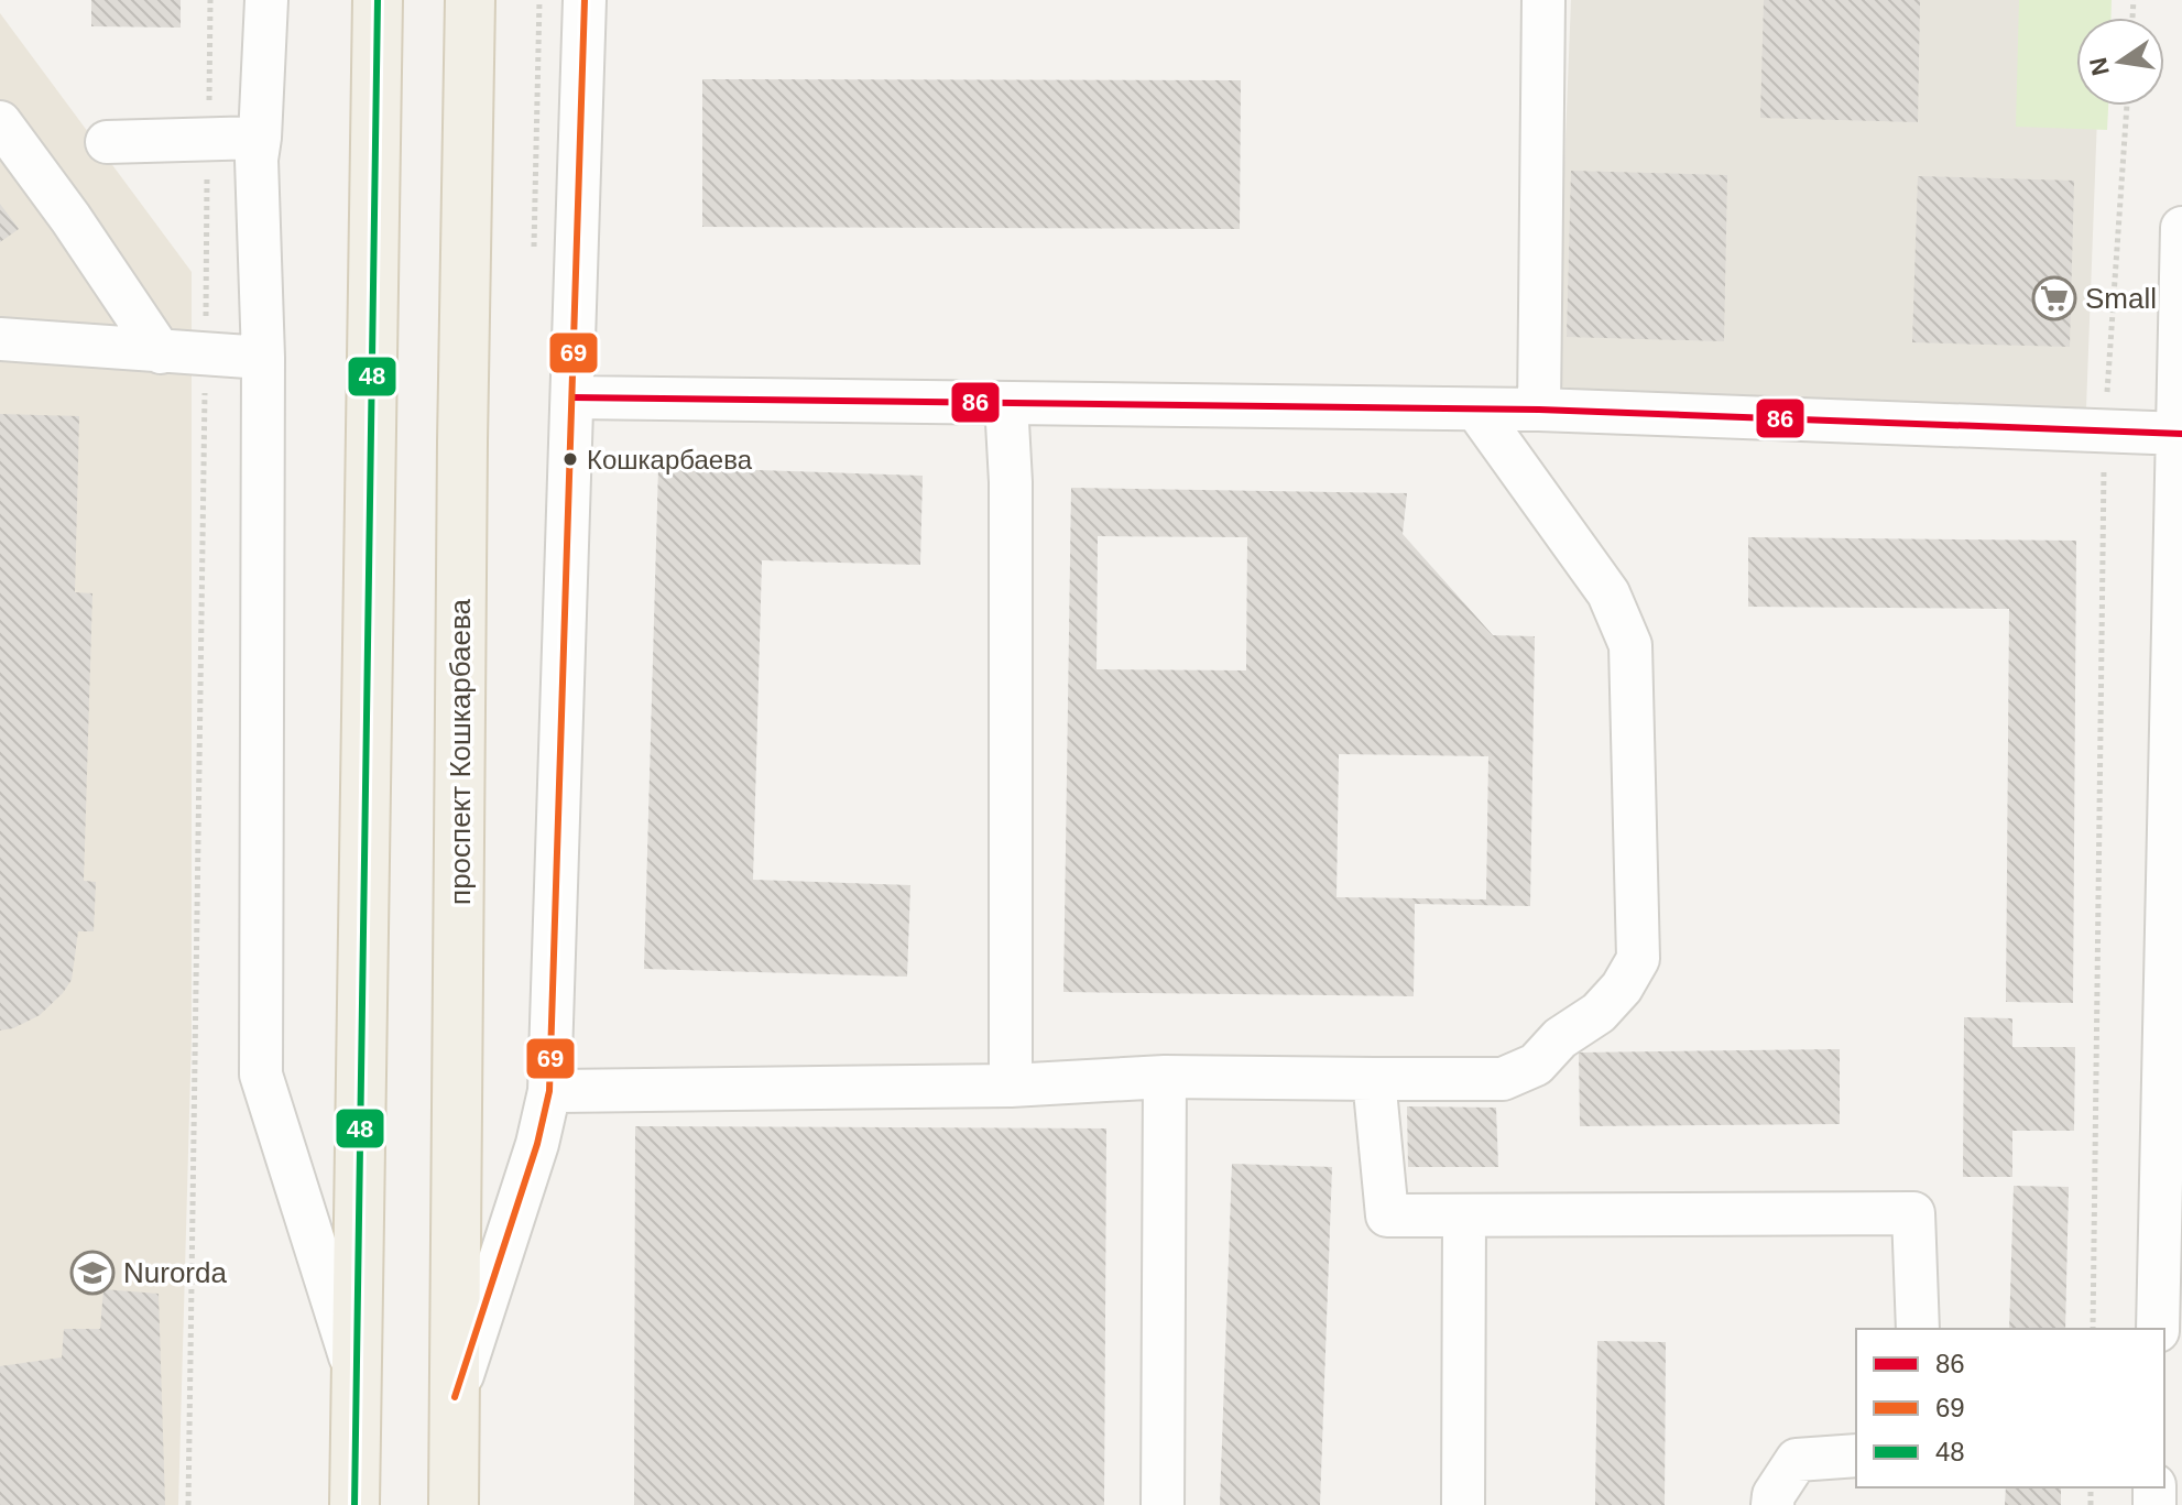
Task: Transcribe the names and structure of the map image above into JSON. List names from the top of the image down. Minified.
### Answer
{"streets":{"main road":["проспект Кошкарбаева"]},"places":{"supermarket":["Small"],"other":["Кошкарбаева"],"school or university":["Nurorda"]},"lines":["transit line 69","transit line 48","transit line 86"],"legend":["86","69","48"],"north":"left"}
